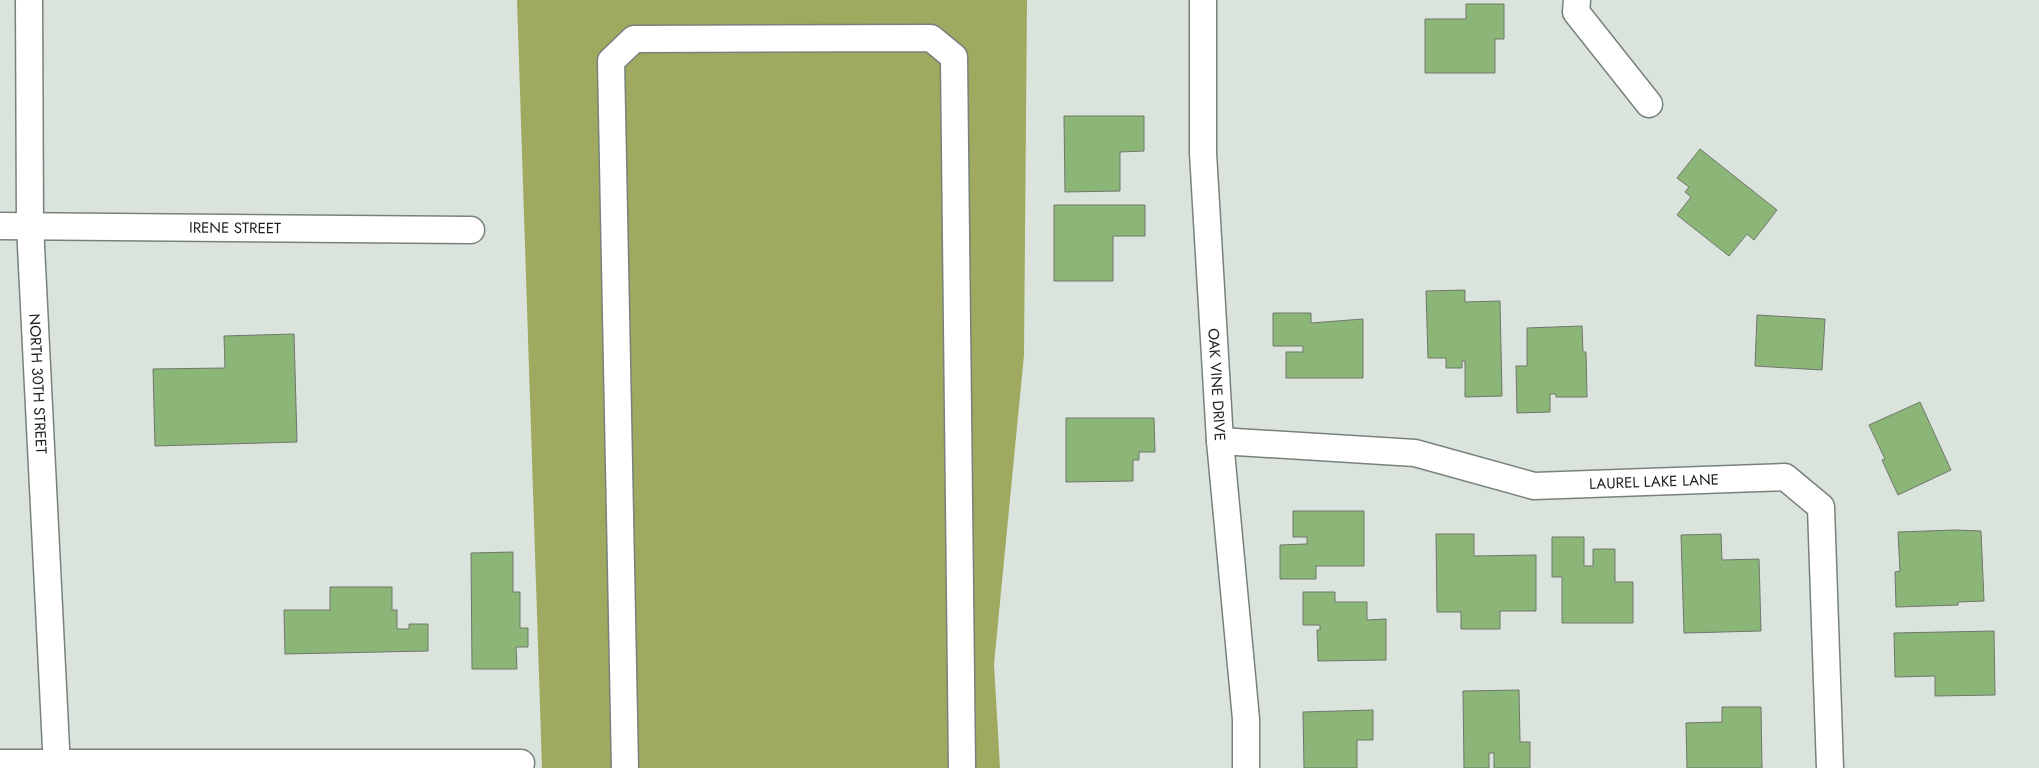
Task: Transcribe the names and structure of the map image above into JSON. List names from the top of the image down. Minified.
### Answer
{"streets":{"street":["IRENE STREET","NORTH 30TH STREET","OAK VINE DRIVE","LAUREL LAKE LANE"]},"crossings":[["IRENE STREET","NORTH 30TH STREET"],["OAK VINE DRIVE","LAUREL LAKE LANE"]]}
